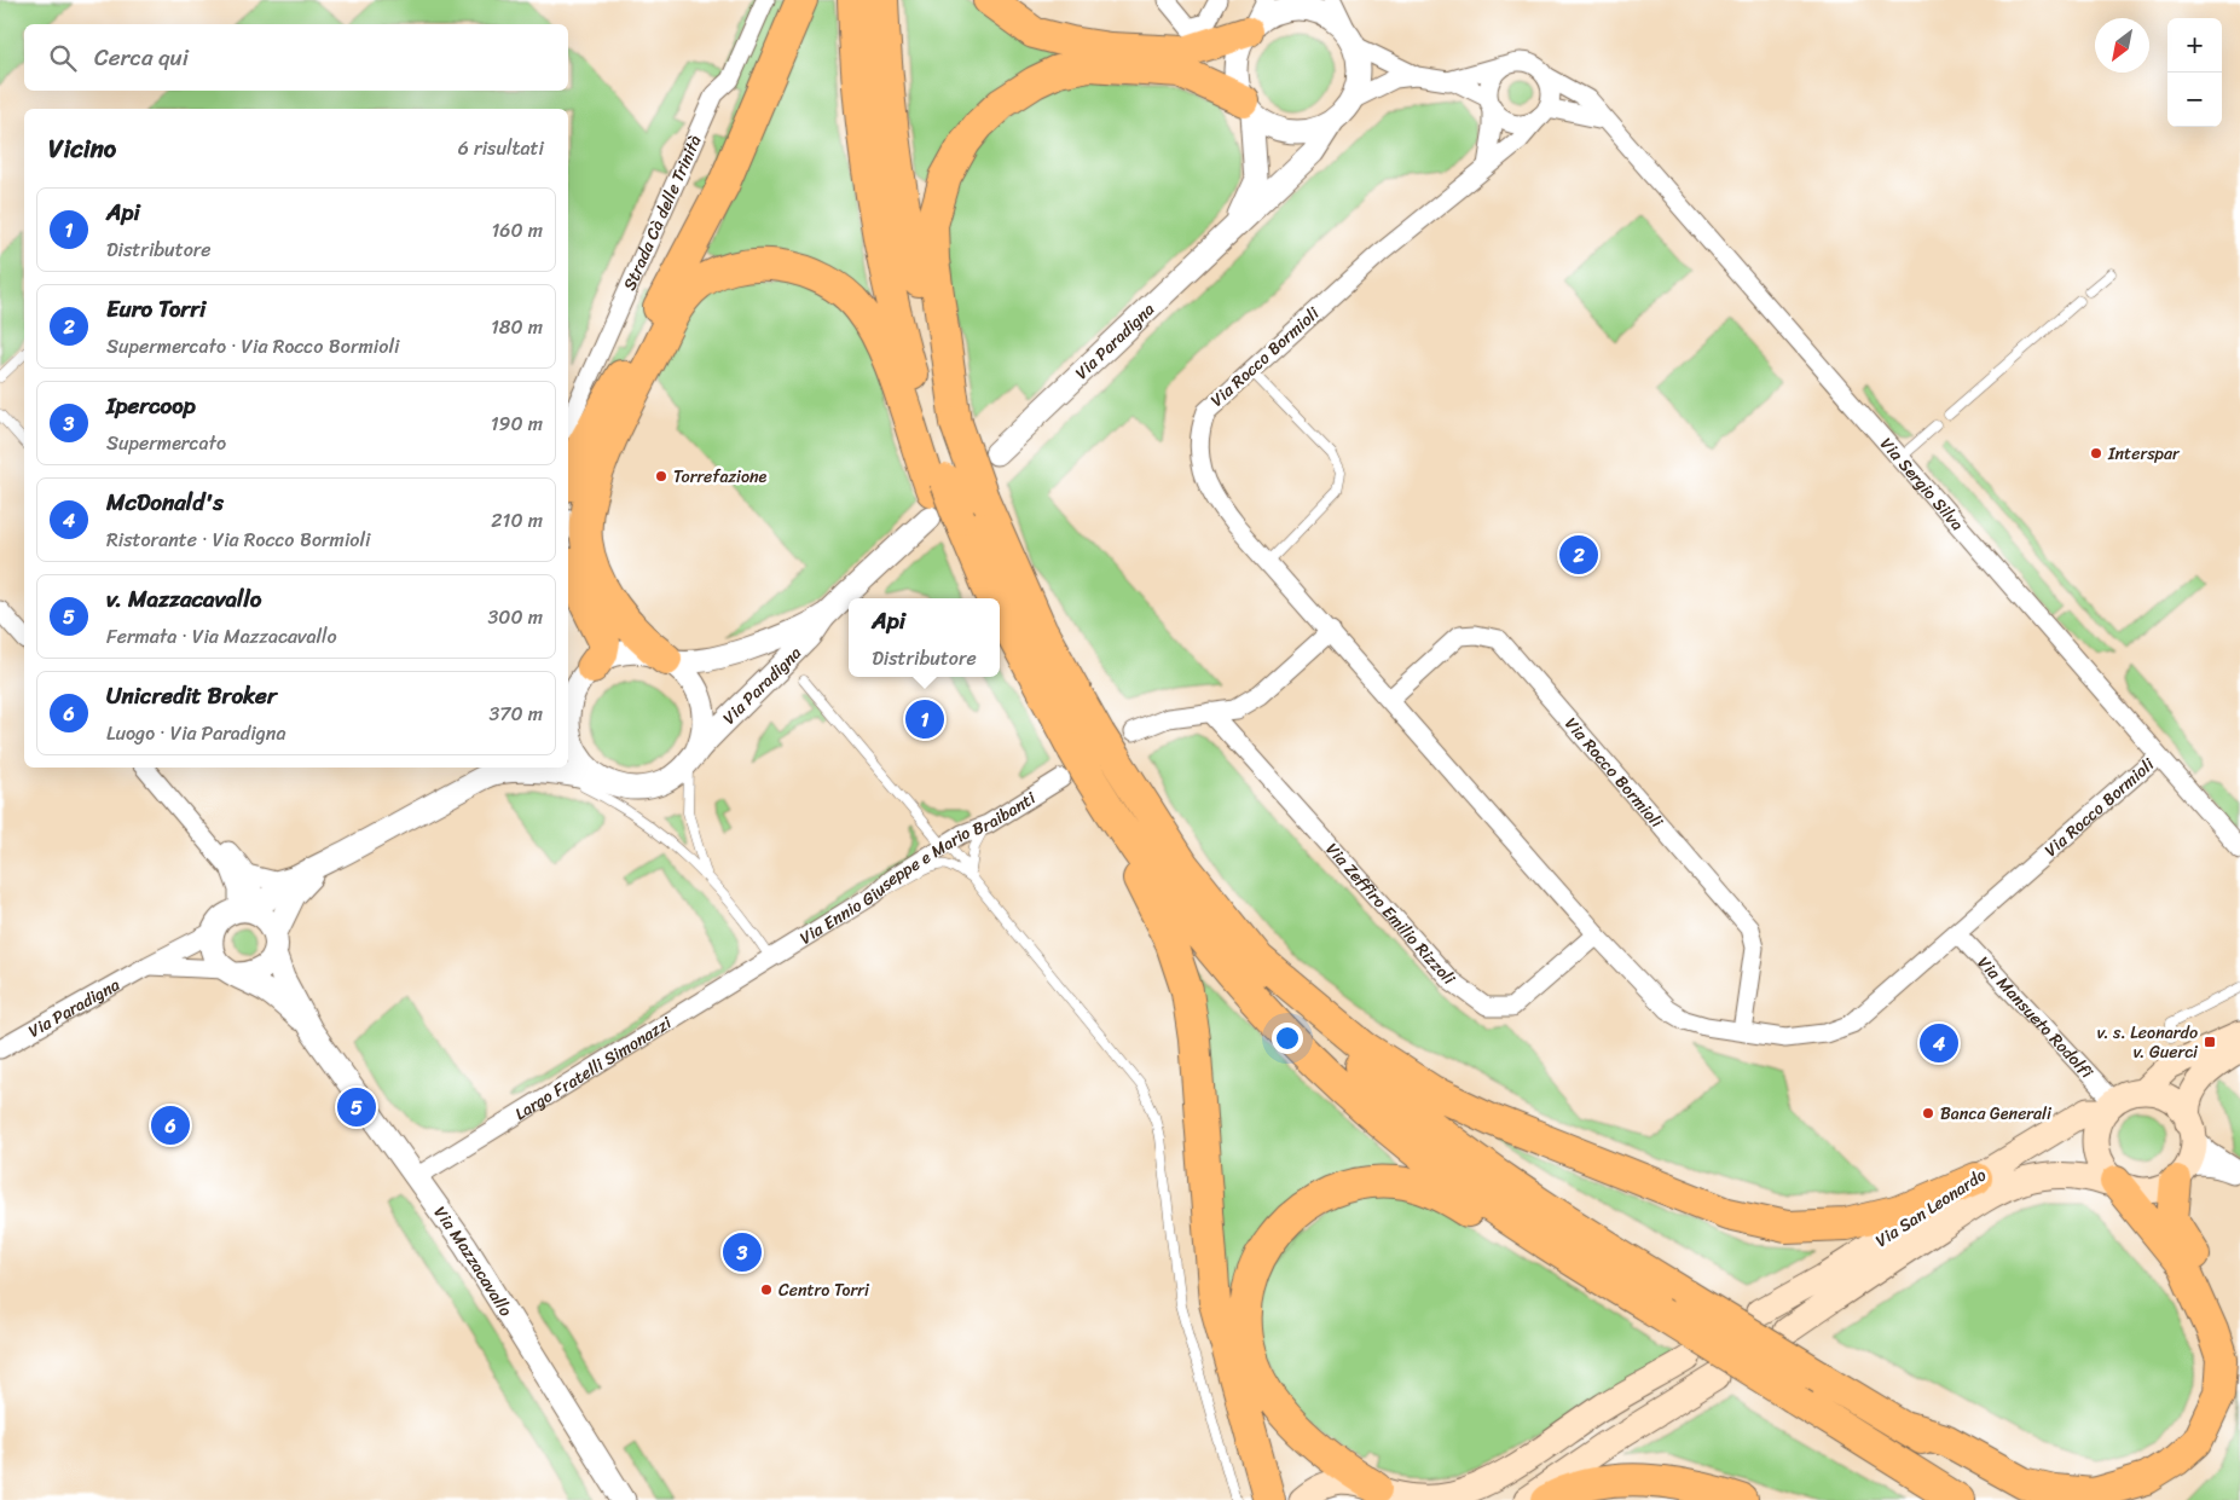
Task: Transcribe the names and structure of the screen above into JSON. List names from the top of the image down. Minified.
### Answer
{"streets":{"main road":["Via San Leonardo"],"street":["Strada Cà delle Trinità","Via Paradigna","Via Rocco Bormioli","Via Sergio Silva","Via Ennio Giuseppe e Mario Braibanti","Via Zeffiro Emilio Rizzoli","Via Mansueto Rodolfi","Largo Fratelli Simonazzi","Via Mazzacavallo"]},"crossings":[["Via Paradigna","Via Mazzacavallo"],["Via Rocco Bormioli","Via Sergio Silva"],["Via Rocco Bormioli","Via Zeffiro Emilio Rizzoli"],["Via Rocco Bormioli","Via Mansueto Rodolfi"],["Via Ennio Giuseppe e Mario Braibanti","Largo Fratelli Simonazzi"],["Via Mansueto Rodolfi","Via San Leonardo"],["Largo Fratelli Simonazzi","Via Mazzacavallo"]],"places":{"other":["Interspar","Torrefazione","Banca Generali","Centro Torri"],"transit":["v. s. Leonardo v. Guerci"]},"north":"bottom left","page":{"map_buttons":["+","−"],"search":"Cerca qui","heading":["Vicino","6 risultati"],"list":[{"mark":"1","name":"Api","note":"Distributore","value":"160 m"},{"mark":"2","name":"Euro Torri","note":"Supermercato · Via Rocco Bormioli","value":"180 m"},{"mark":"3","name":"Ipercoop","note":"Supermercato","value":"190 m"},{"mark":"4","name":"McDonald's","note":"Ristorante · Via Rocco Bormioli","value":"210 m"},{"mark":"5","name":"v. Mazzacavallo","note":"Fermata · Via Mazzacavallo","value":"300 m"},{"mark":"6","name":"Unicredit Broker","note":"Luogo · Via Paradigna","value":"370 m"}],"pins":["2","1","4","5","6","3"],"popup":["Api","Distributore"]}}
